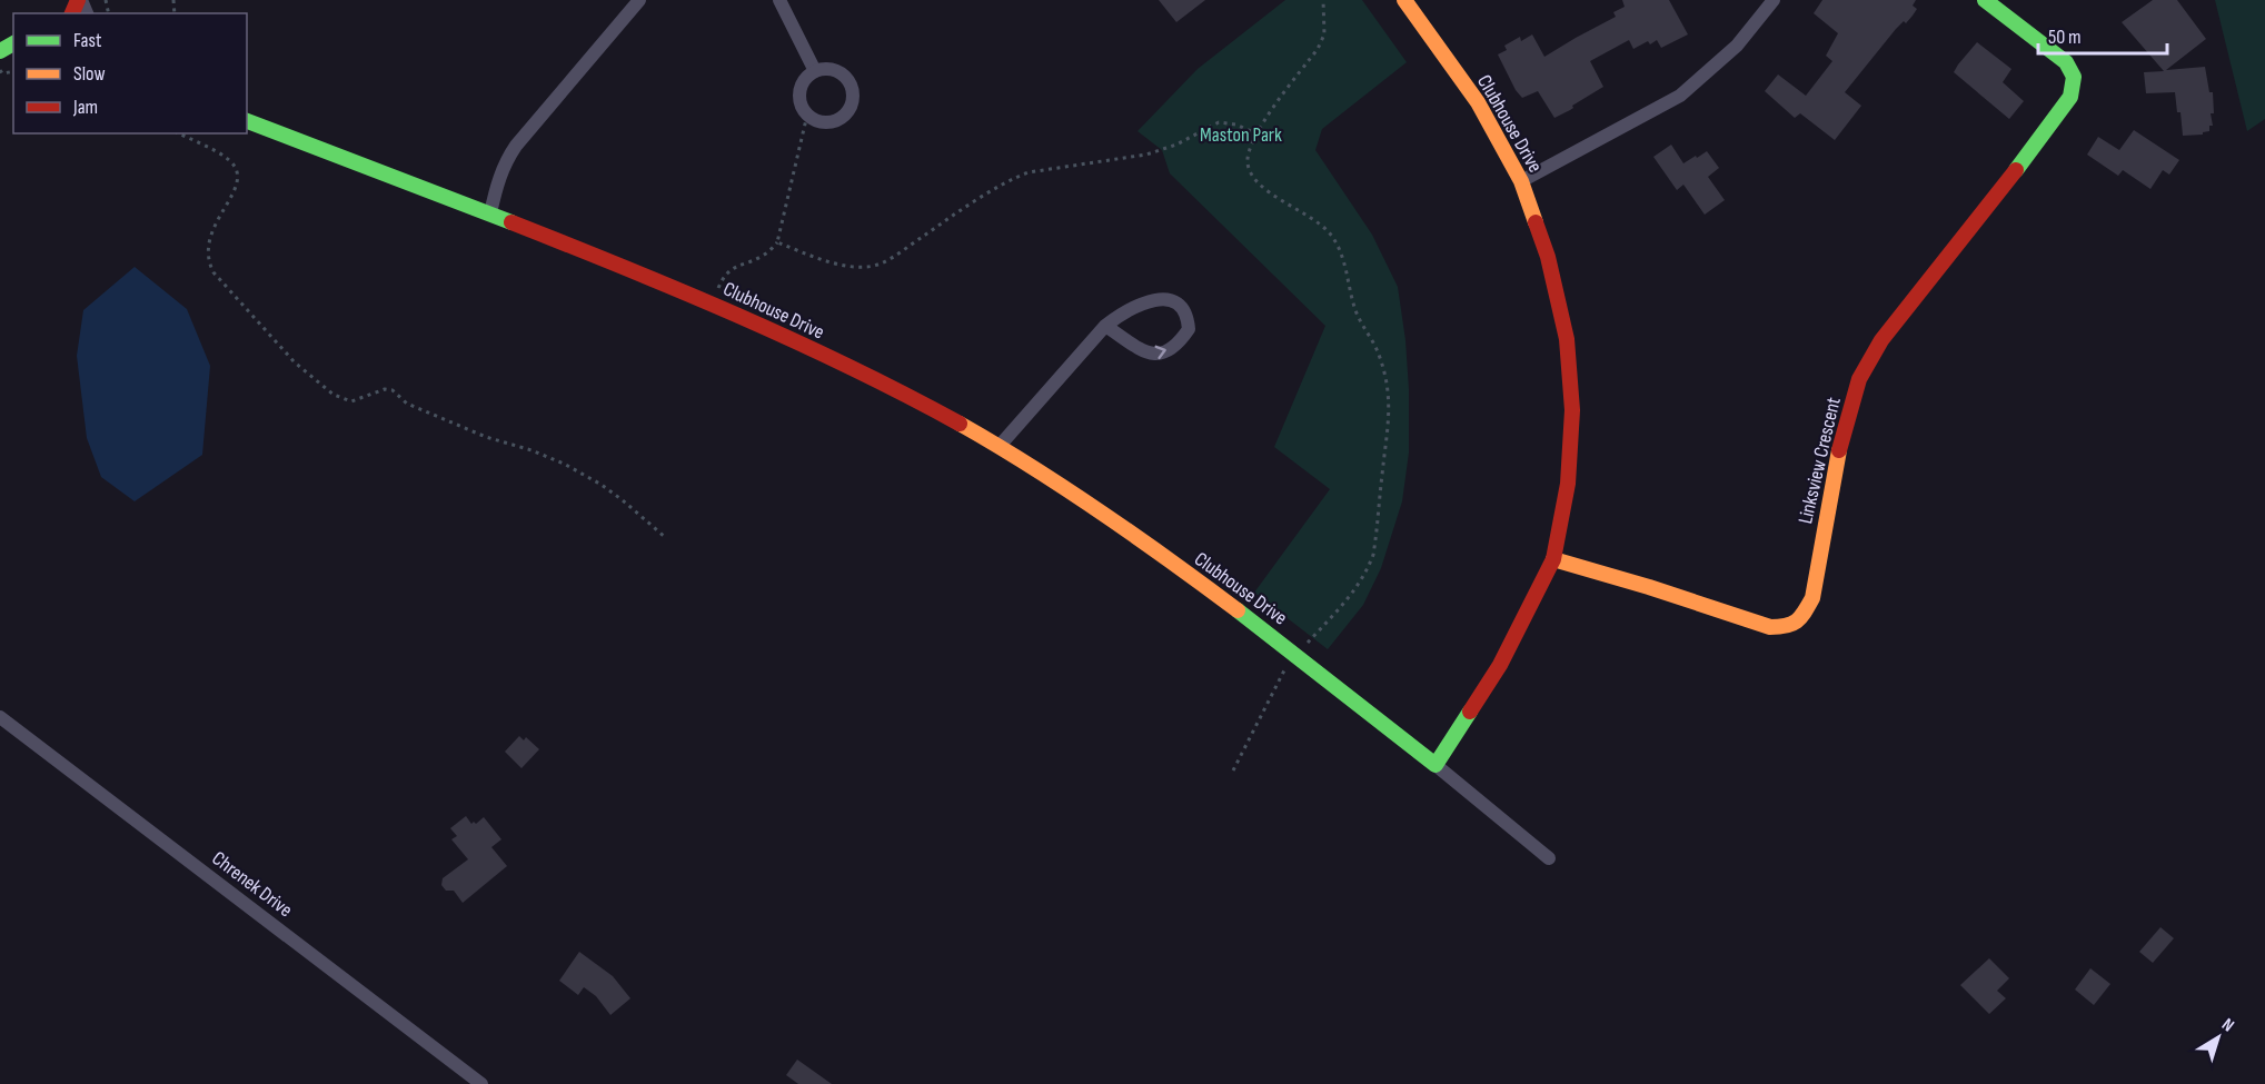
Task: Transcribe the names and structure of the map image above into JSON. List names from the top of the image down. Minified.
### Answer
{"streets":{"street":["Clubhouse Drive","Linksview Crescent","Chrenek Drive"]},"crossings":[["Clubhouse Drive","Linksview Crescent"]],"parks":["Maston Park"],"legend":["Fast","Slow","Jam"],"scale_bar":"50 m","north":"top right"}
